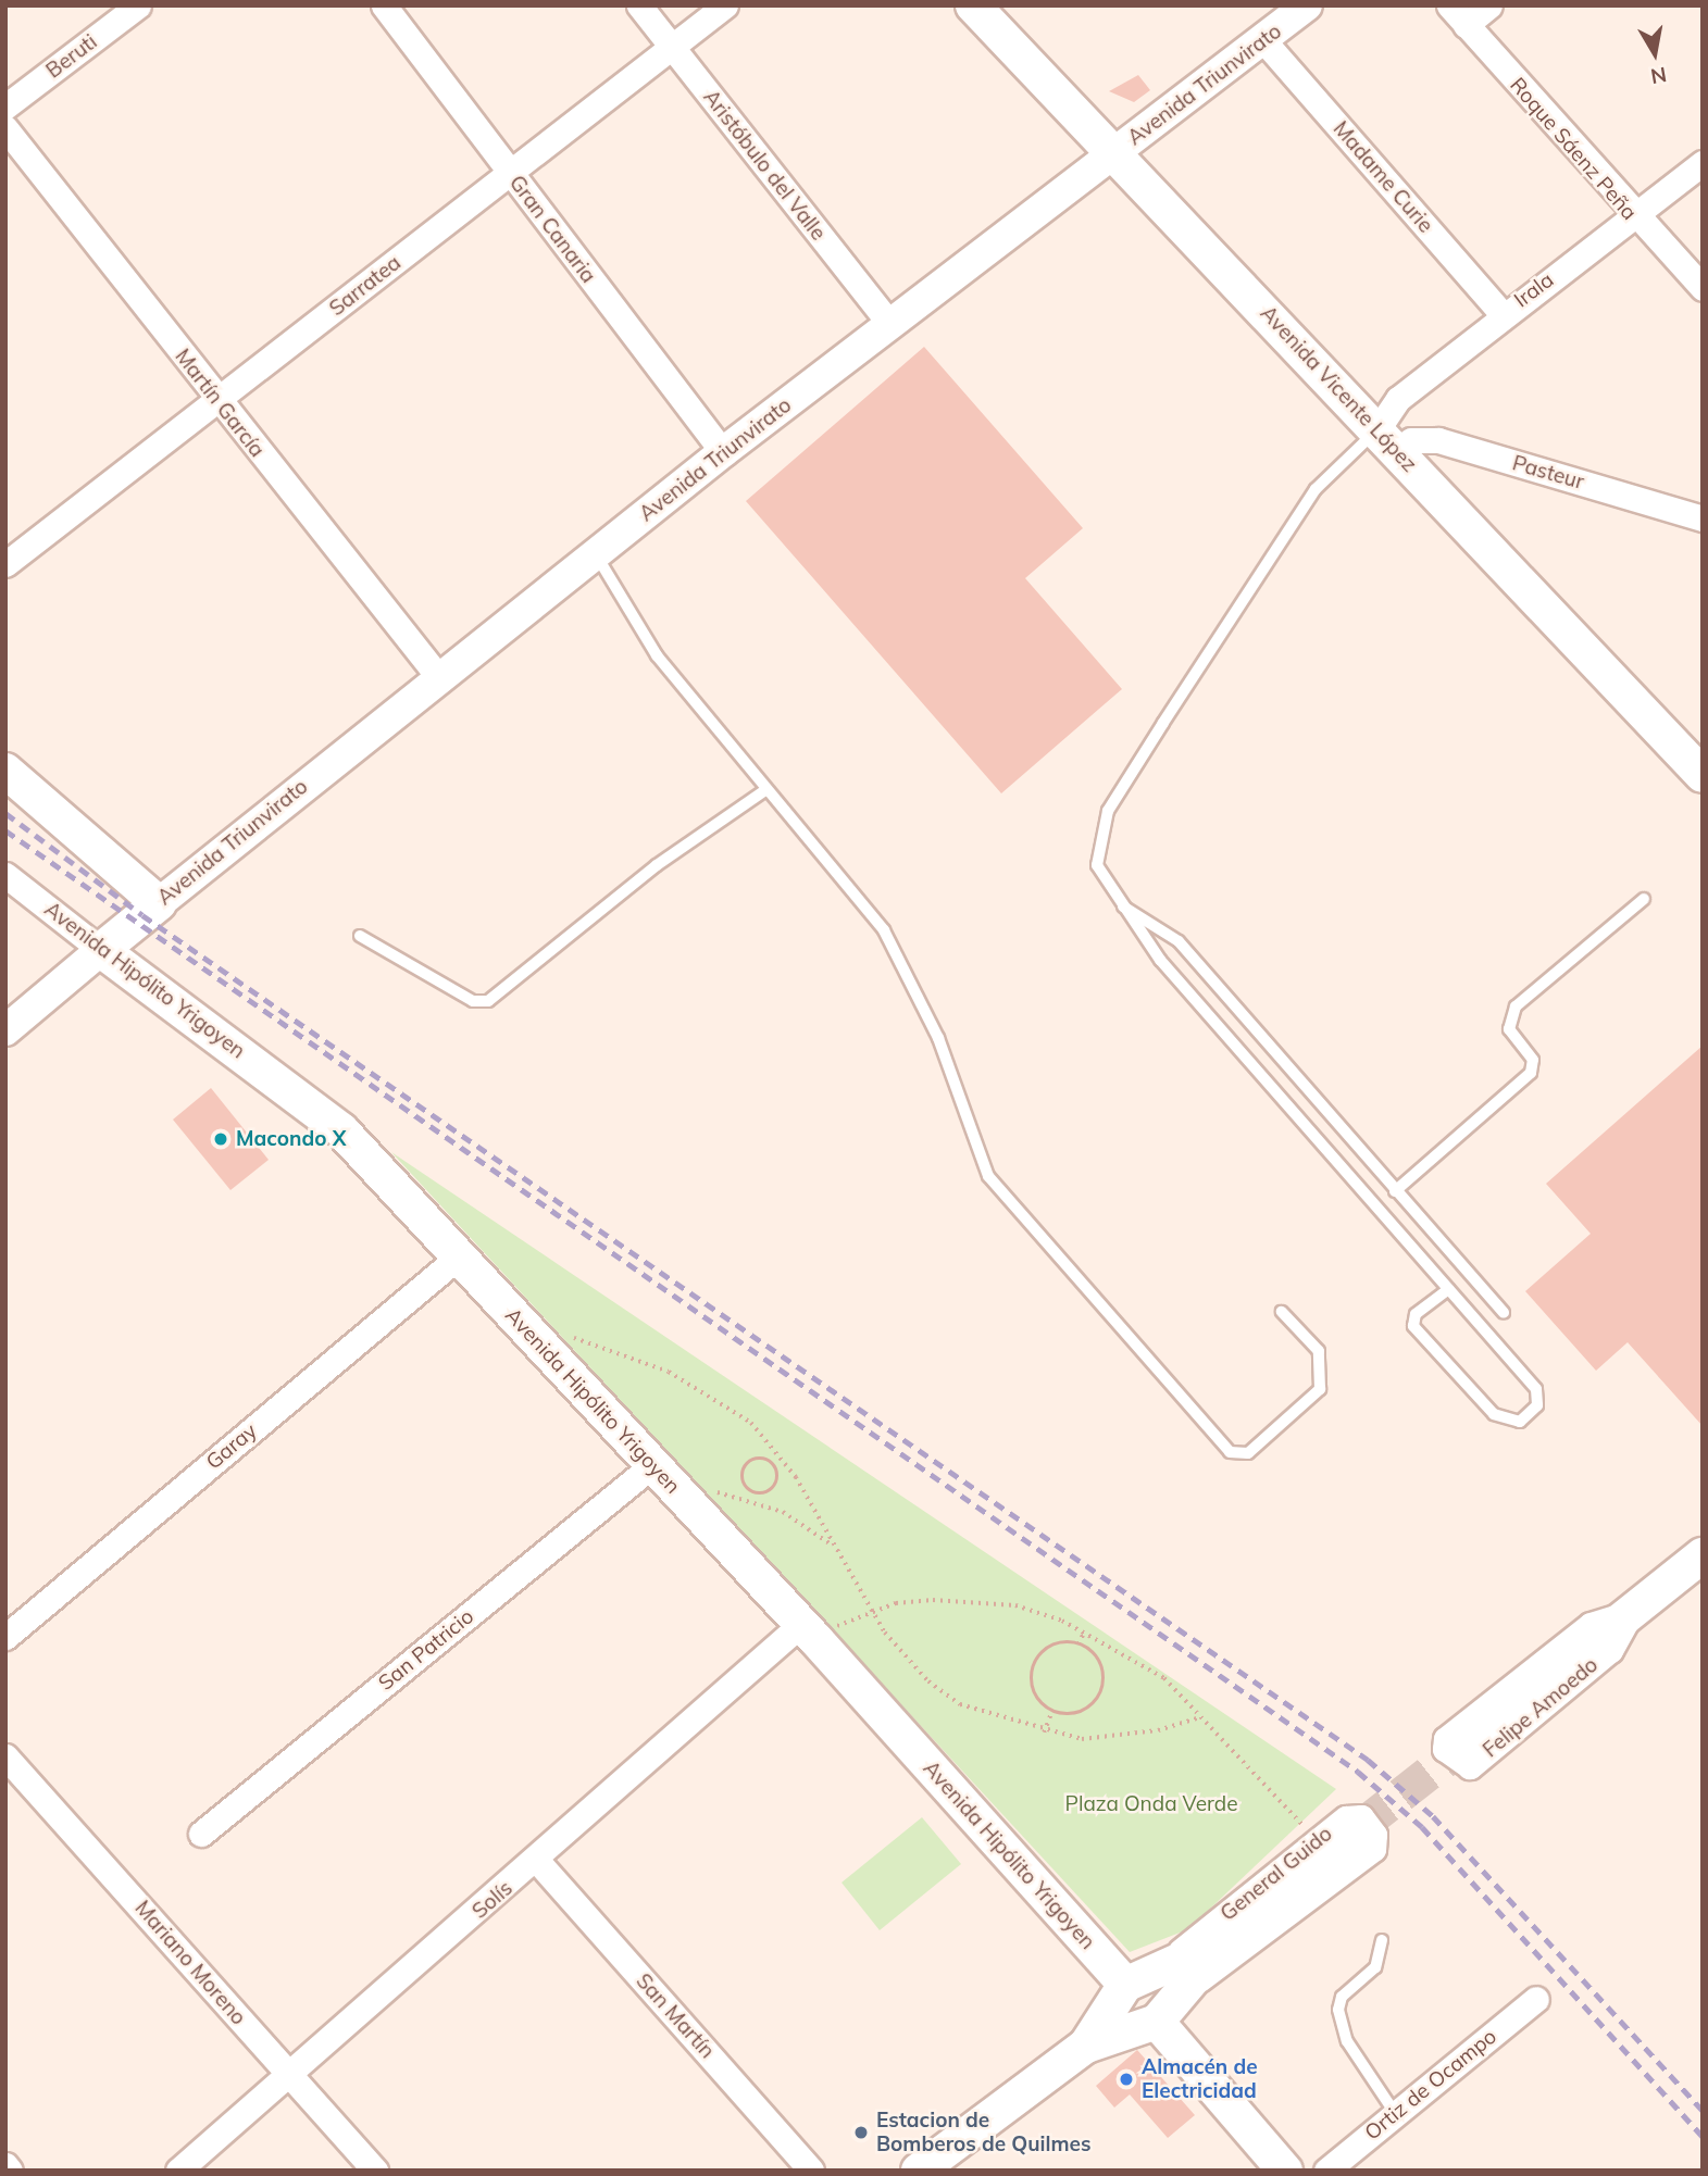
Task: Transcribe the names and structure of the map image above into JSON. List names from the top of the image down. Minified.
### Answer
{"streets":{"main road":["Avenida Triunvirato","Avenida Vicente López","Avenida Hipólito Yrigoyen","Felipe Amoedo","General Guido"],"street":["Beruti","Roque Sáenz Peña","Aristóbulo del Valle","Madame Curie","Gran Canaria","Sarratea","Irala","Martín García","Pasteur","Garay","San Patricio","Solís","Mariano Moreno","San Martín","Ortiz de Ocampo"]},"crossings":[["Avenida Triunvirato","Aristóbulo del Valle"],["Avenida Triunvirato","Madame Curie"],["Avenida Triunvirato","Gran Canaria"],["Avenida Triunvirato","Avenida Vicente López"],["Avenida Triunvirato","Martín García"],["Avenida Triunvirato","Avenida Hipólito Yrigoyen"],["Roque Sáenz Peña","Irala"],["Aristóbulo del Valle","Sarratea"],["Madame Curie","Irala"],["Gran Canaria","Sarratea"],["Sarratea","Martín García"],["Irala","Avenida Vicente López"],["Irala","Pasteur"],["Avenida Vicente López","Pasteur"],["Avenida Hipólito Yrigoyen","Garay"],["Avenida Hipólito Yrigoyen","San Patricio"],["Avenida Hipólito Yrigoyen","General Guido"],["Avenida Hipólito Yrigoyen","Solís"],["Solís","Mariano Moreno"],["Solís","San Martín"]],"parks":["Plaza Onda Verde"],"places":["Macondo X","Almacén de Electricidad","Estacion de Bomberos de Quilmes"],"north":"bottom"}
